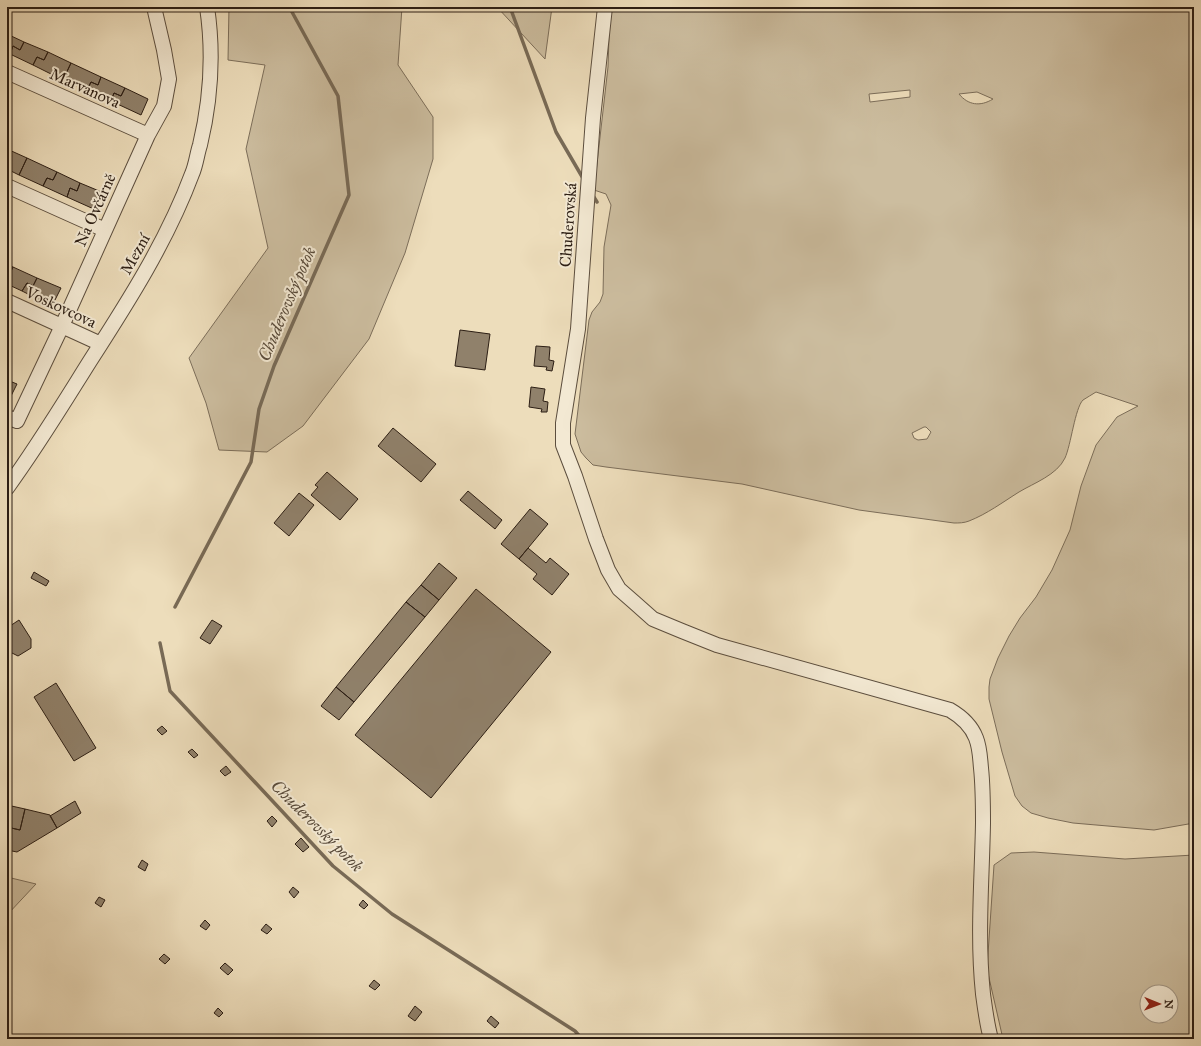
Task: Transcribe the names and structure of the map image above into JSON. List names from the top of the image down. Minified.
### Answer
{"streets":{"street":["Marvanova","Na Ovčárně","Chuderovská","Mezní","Voskovcova"]},"crossings":[["Marvanova","Na Ovčárně"],["Na Ovčárně","Voskovcova"],["Mezní","Voskovcova"]],"water":["Chuderovský potok"],"north":"right"}
